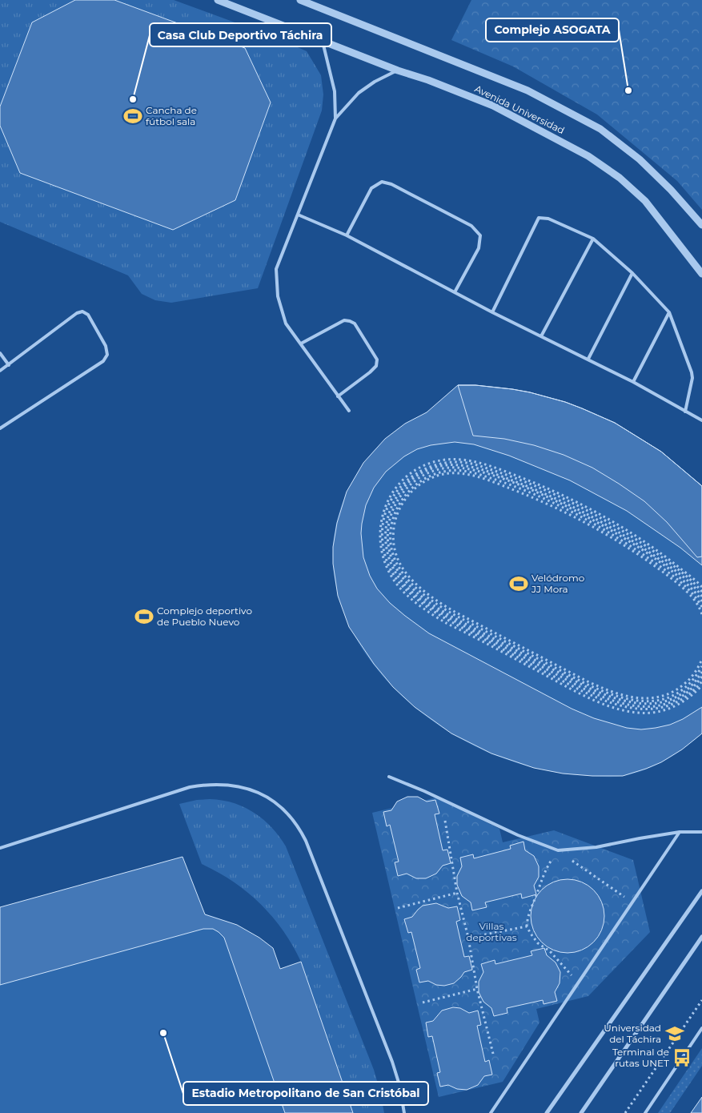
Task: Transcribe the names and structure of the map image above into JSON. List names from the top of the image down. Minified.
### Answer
{"streets":{"street":["Avenida Universidad"]},"parks":["Villas deportivas"],"places":{"other":["Complejo ASOGATA","Casa Club Deportivo Táchira","Estadio Metropolitano de San Cristóbal"],"sports":["Cancha de fútbol sala","Velódromo JJ Mora","Complejo deportivo de Pueblo Nuevo"],"school or university":["Universidad del Táchira"],"bus stop":["Terminal de rutas UNET"]}}
